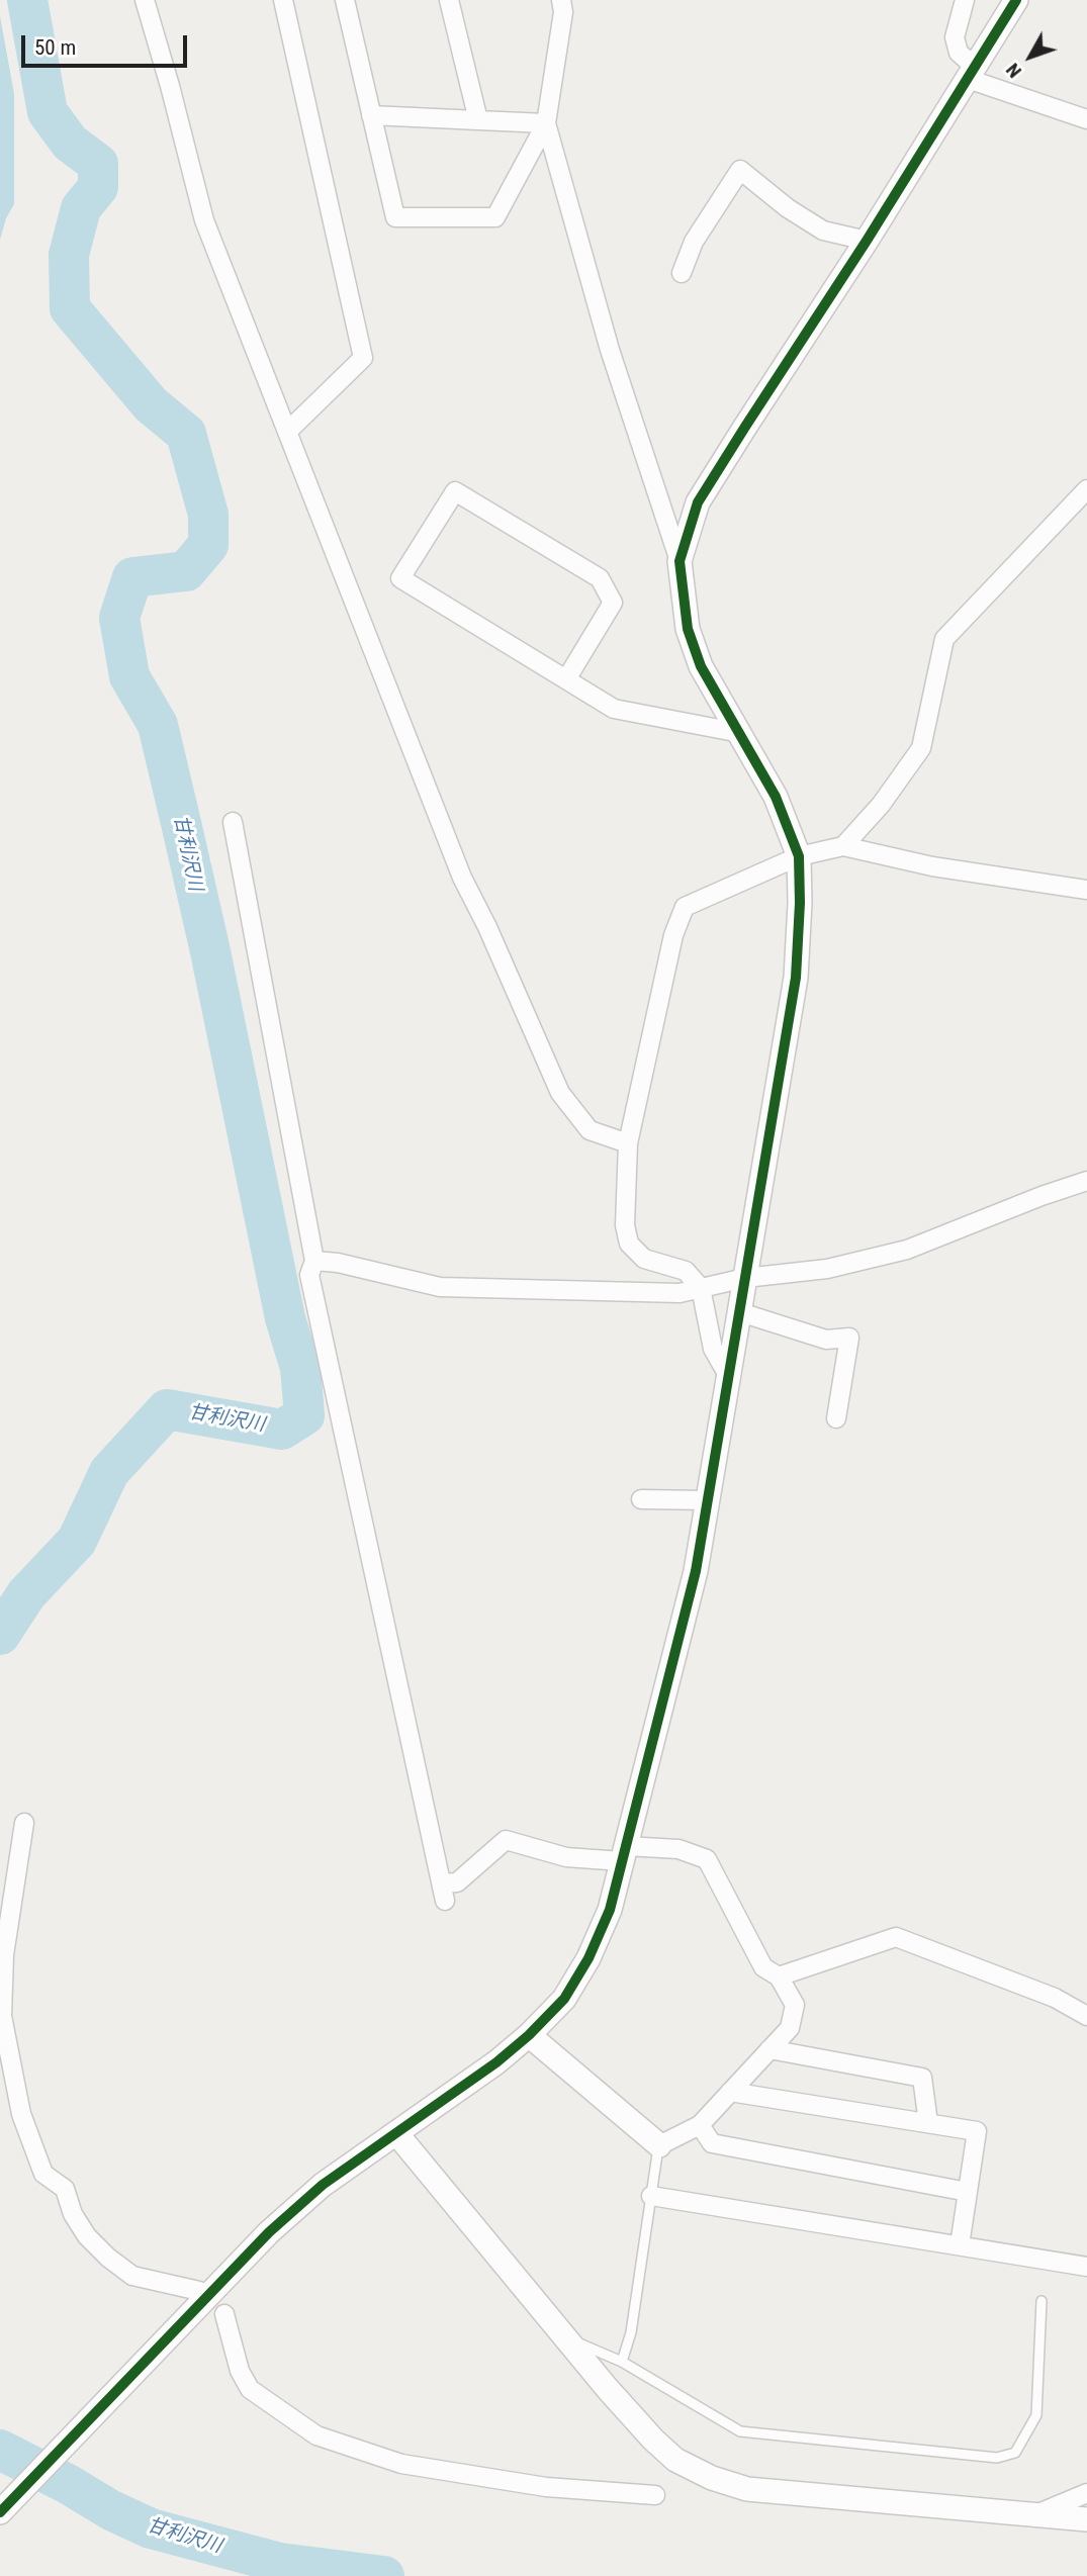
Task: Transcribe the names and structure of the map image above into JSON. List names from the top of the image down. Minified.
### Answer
{"water":["甘利沢川"],"scale_bar":"50 m","north":"bottom left"}
